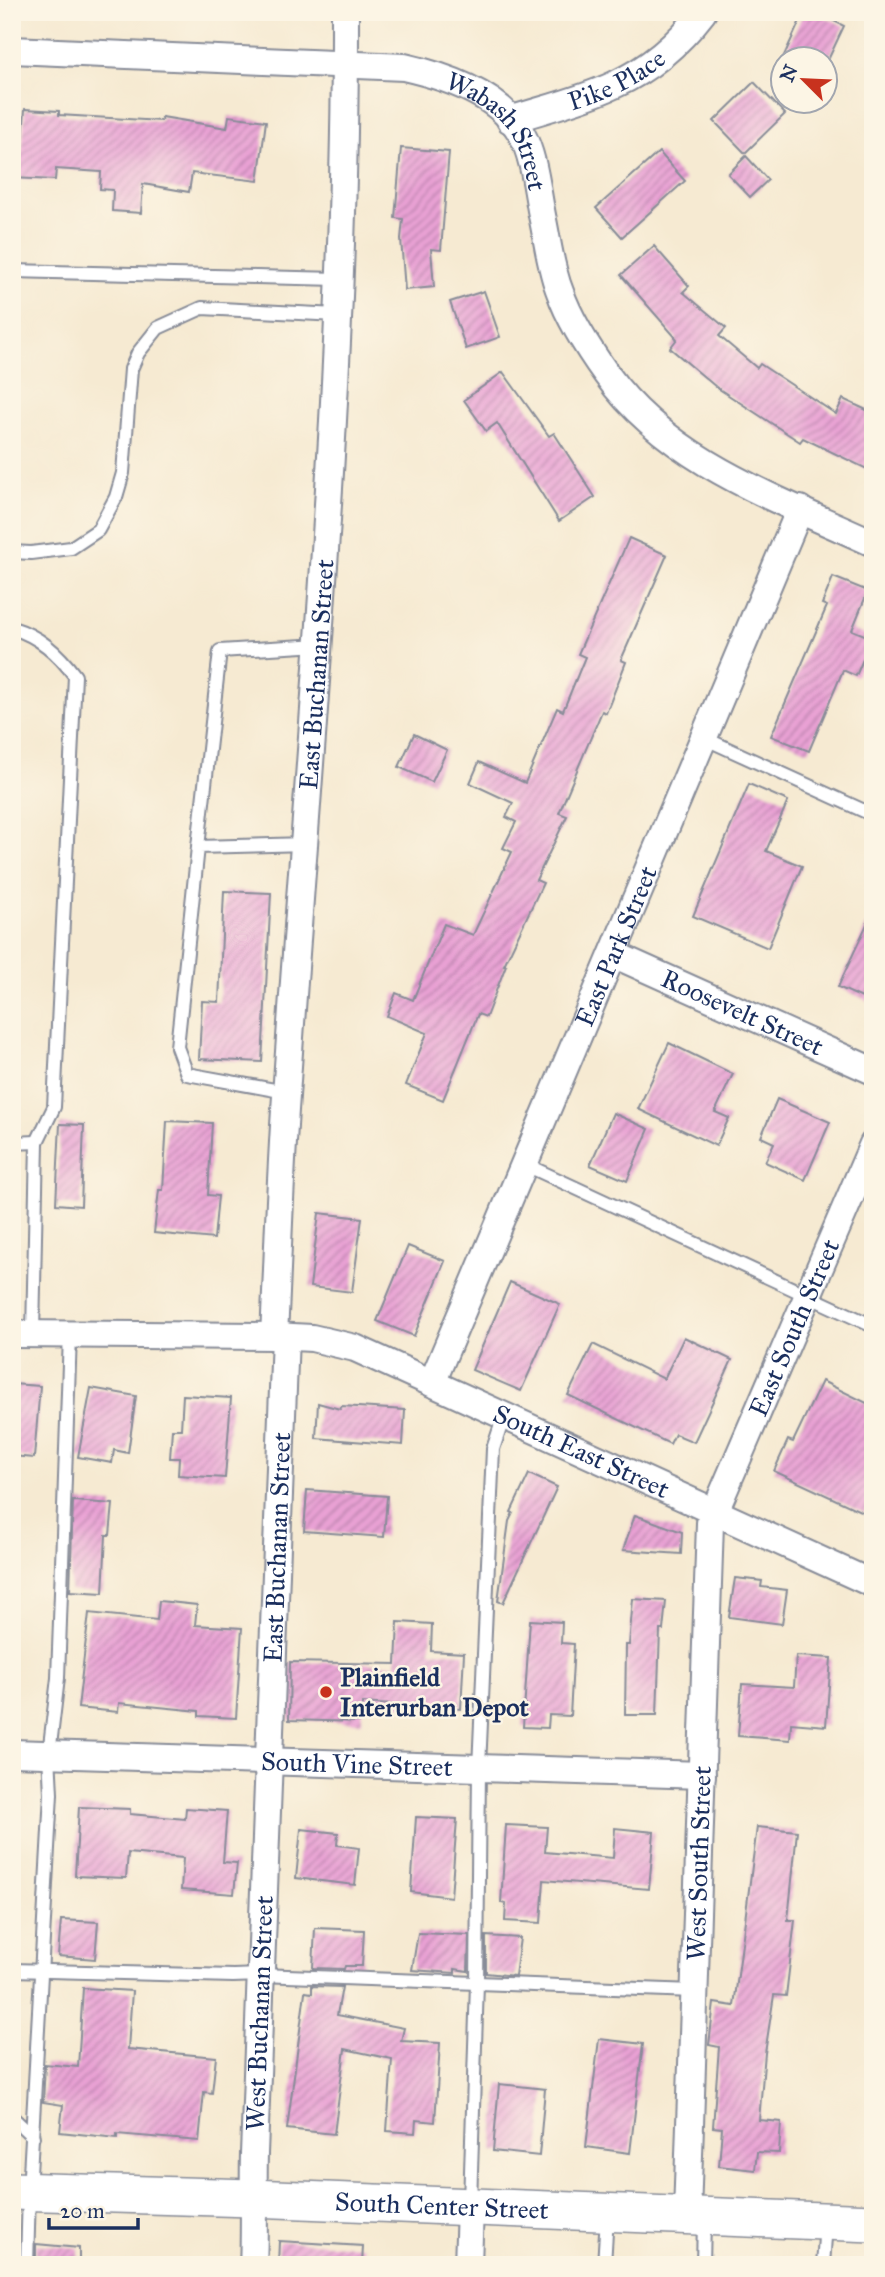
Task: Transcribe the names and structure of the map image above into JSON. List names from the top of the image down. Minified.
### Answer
{"streets":{"main road":["South Center Street"],"street":["Pike Place","Wabash Street","East Buchanan Street","East Park Street","Roosevelt Street","East South Street","South East Street","South Vine Street","West South Street","West Buchanan Street"]},"crossings":[["Pike Place","Wabash Street"],["Wabash Street","East Buchanan Street"],["Wabash Street","East Park Street"],["East Buchanan Street","South East Street"],["East Buchanan Street","South Vine Street"],["East Buchanan Street","West Buchanan Street"],["East Park Street","Roosevelt Street"],["East Park Street","South East Street"],["East South Street","South East Street"],["East South Street","West South Street"],["South East Street","West South Street"],["South Vine Street","West South Street"],["South Vine Street","West Buchanan Street"],["West South Street","South Center Street"],["West Buchanan Street","South Center Street"]],"places":["Plainfield Interurban Depot"],"scale_bar":"20 m","north":"top left"}
